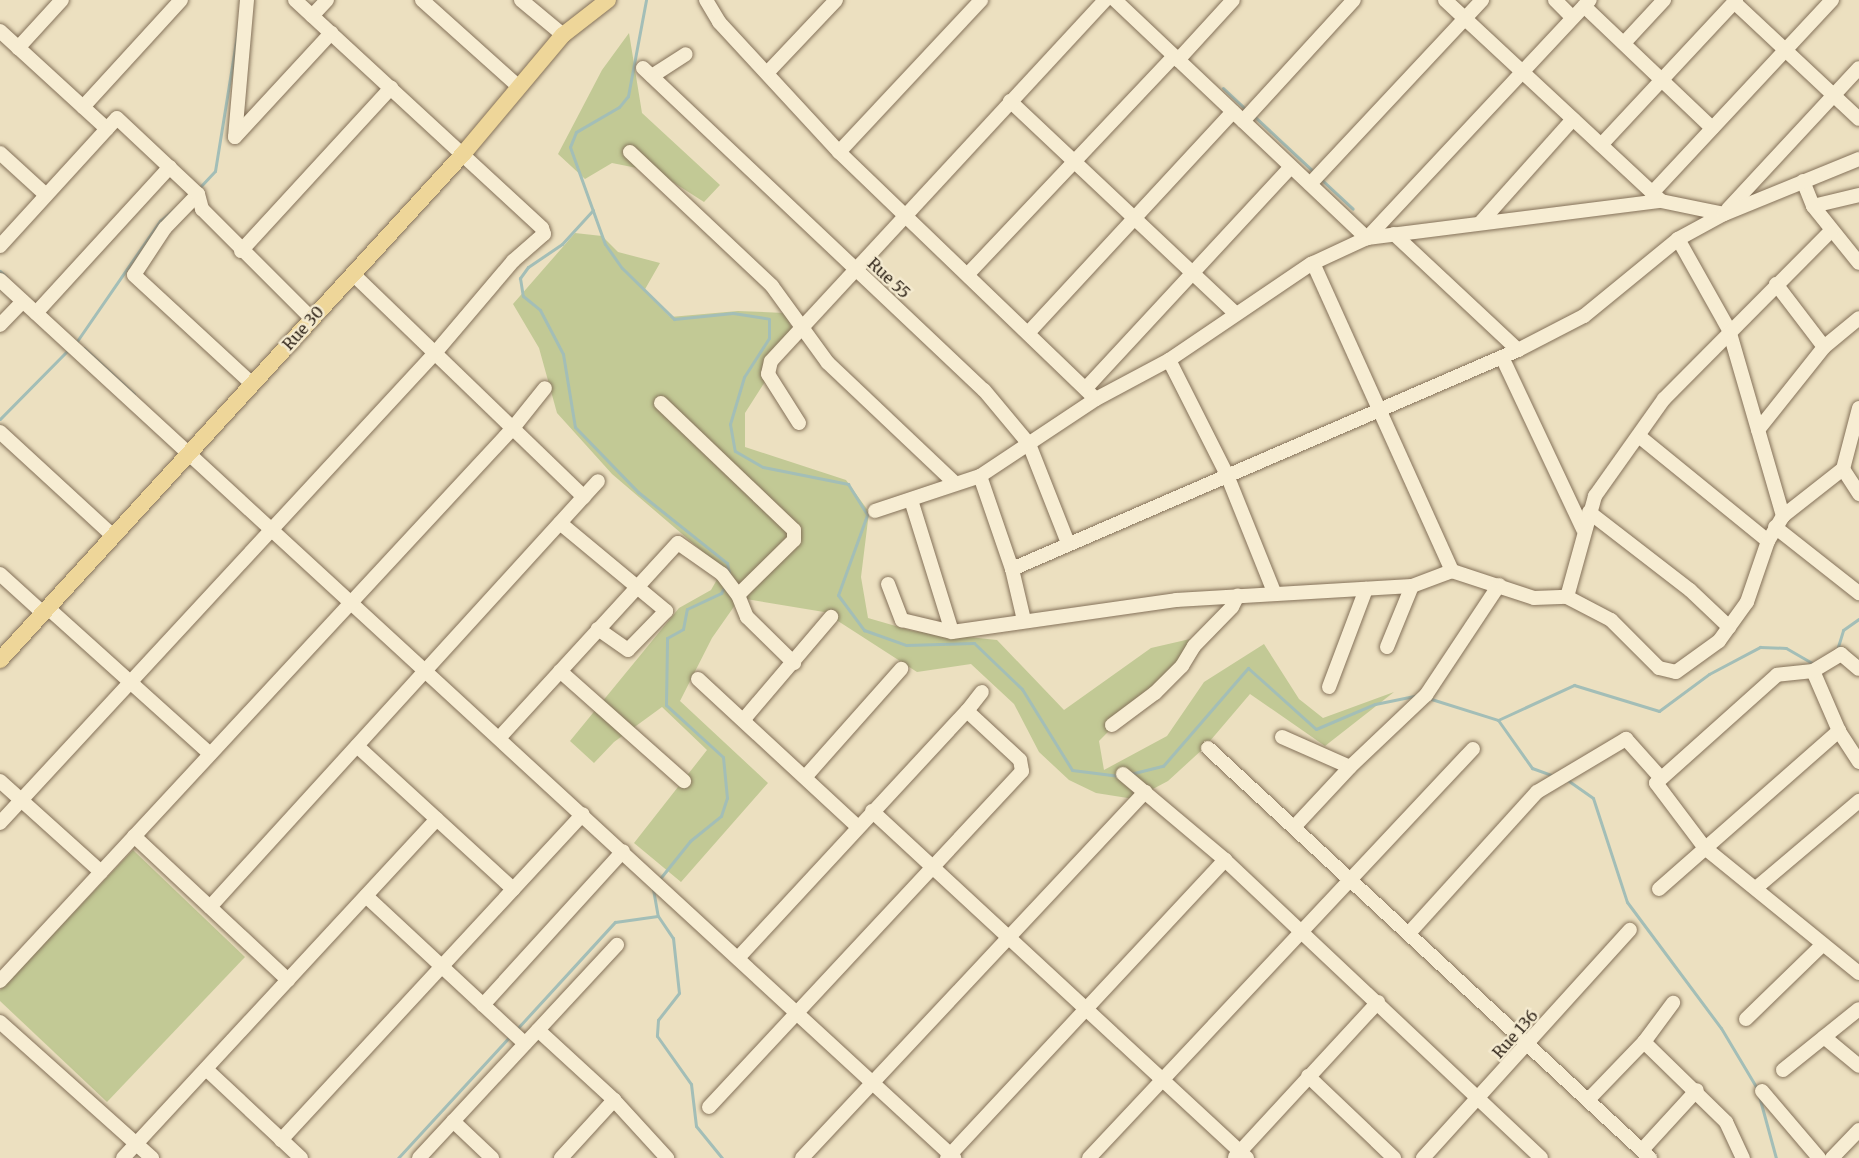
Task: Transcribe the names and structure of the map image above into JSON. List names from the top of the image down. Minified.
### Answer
{"streets":{"main road":["Rue 30"],"street":["Rue 55","Rue 136"]}}
